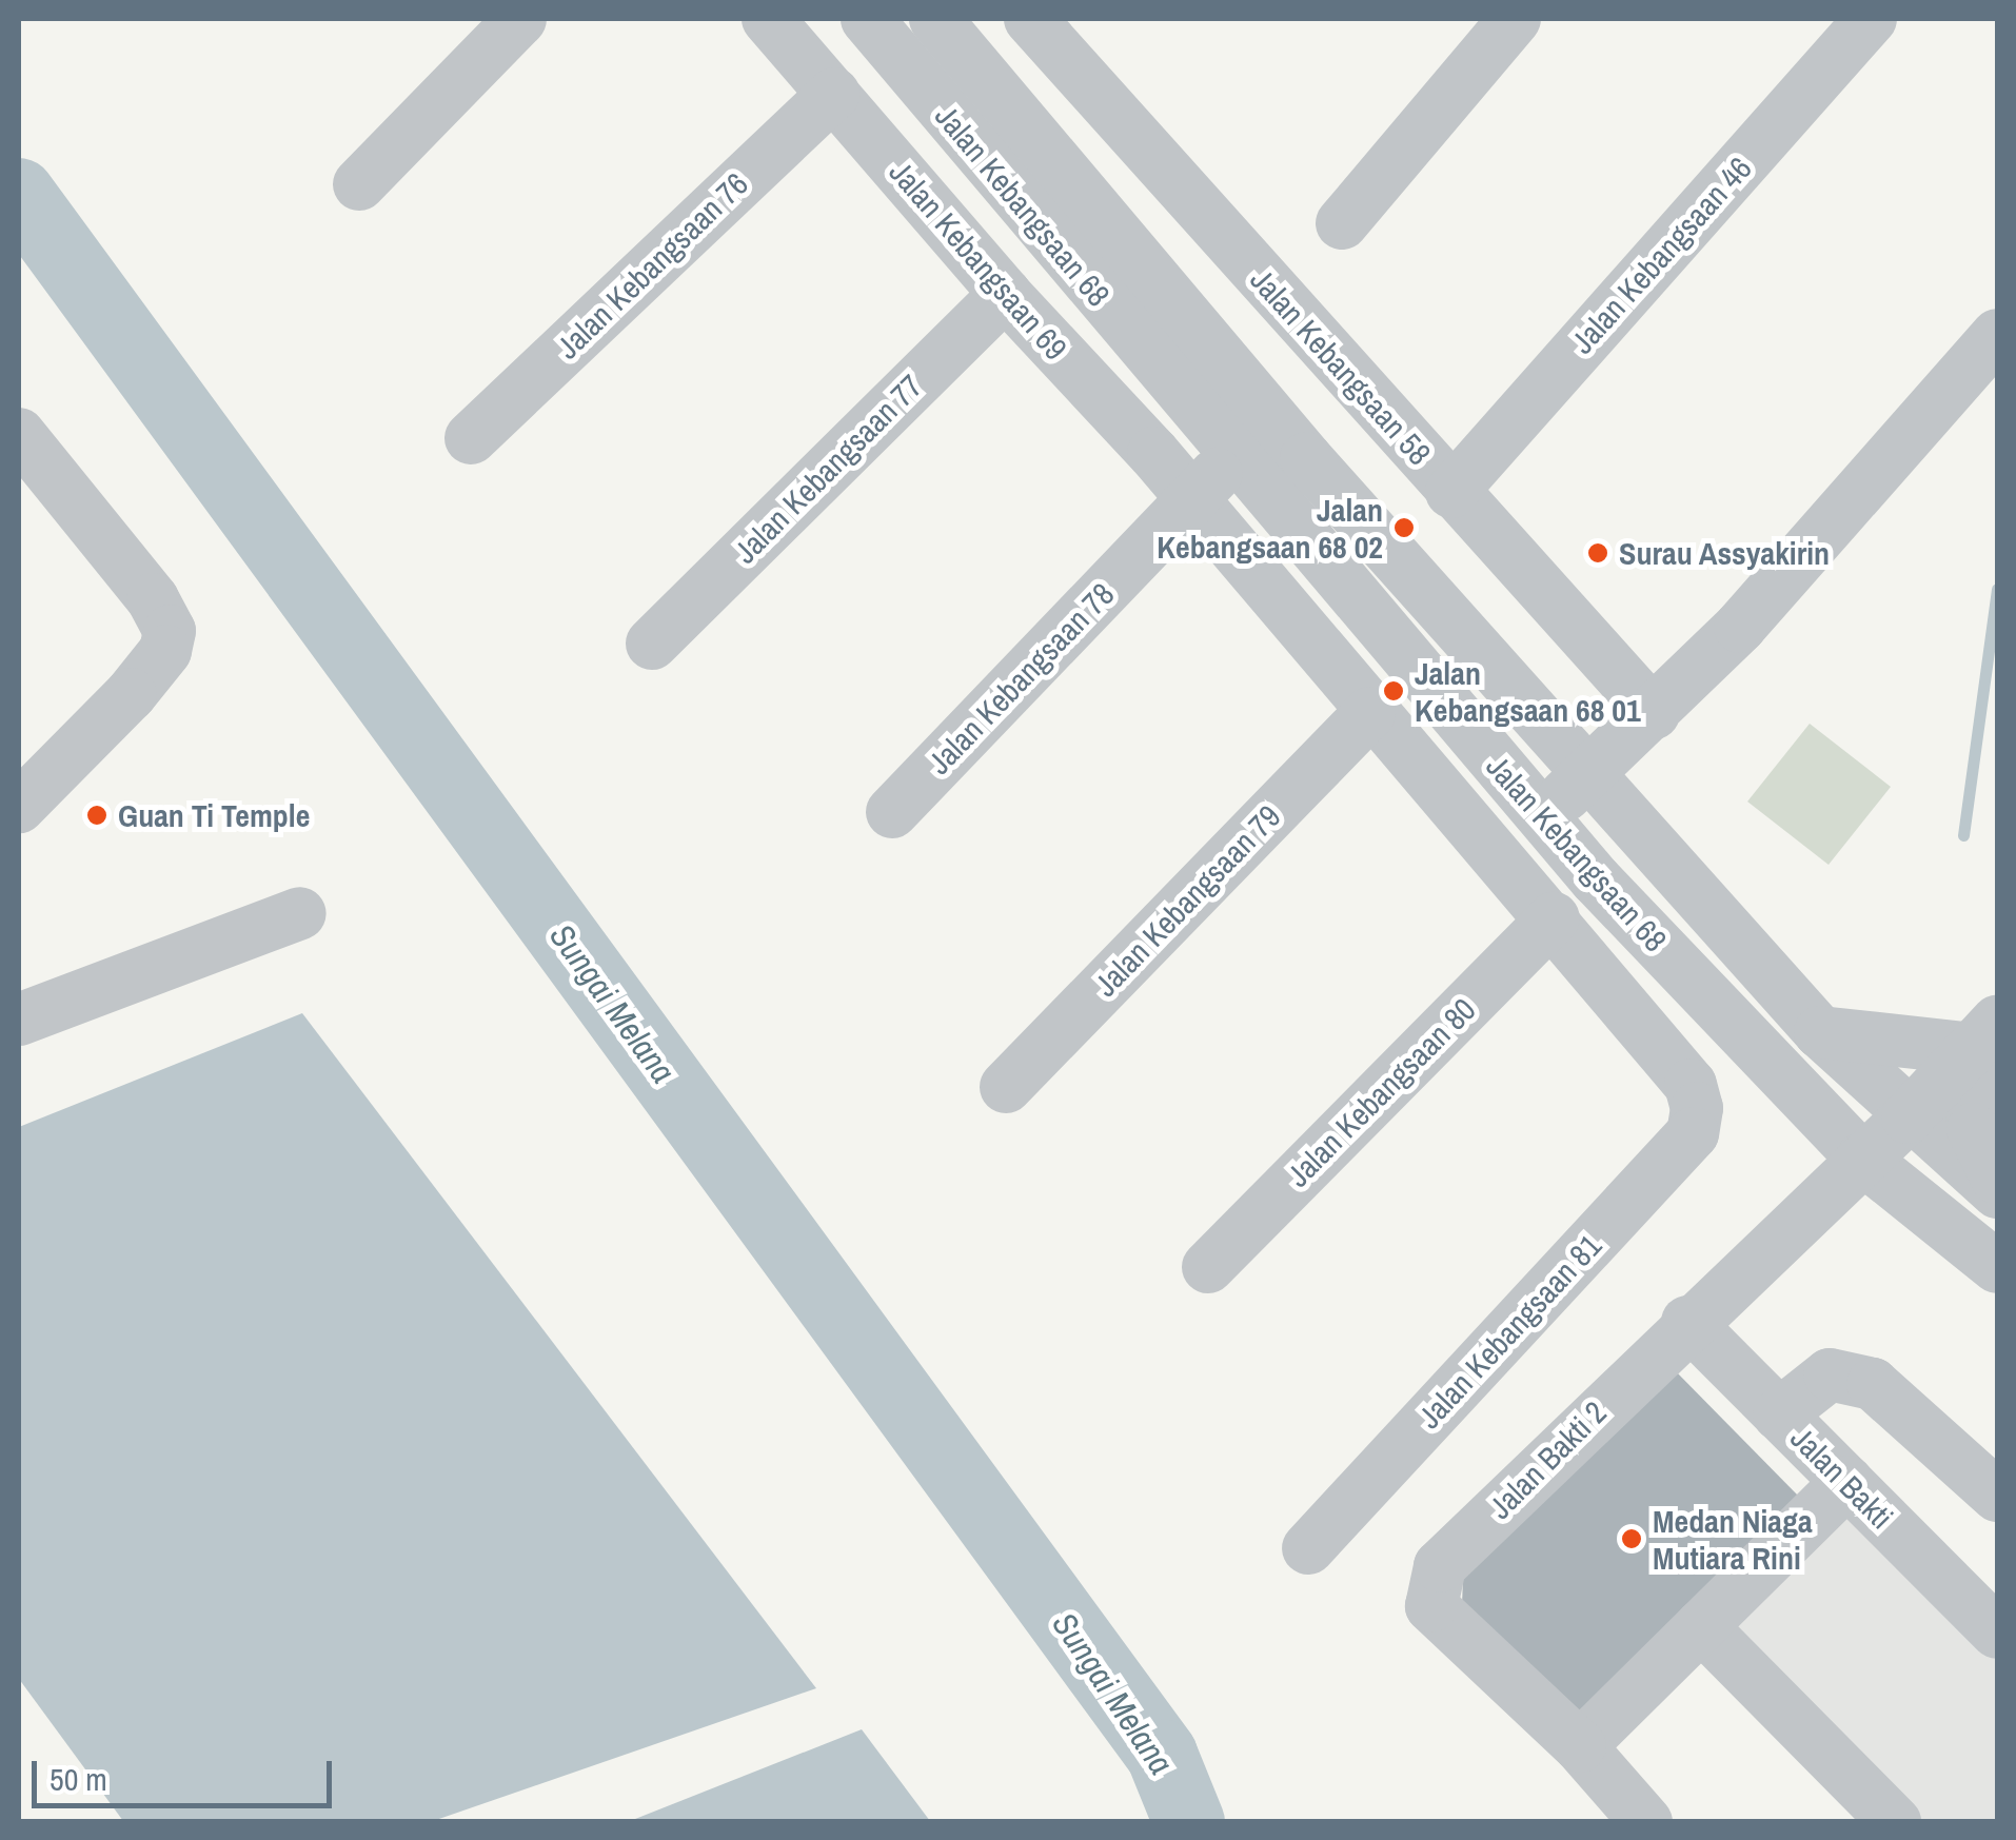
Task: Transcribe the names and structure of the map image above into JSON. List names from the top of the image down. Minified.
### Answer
{"streets":{"street":["Jalan Kebangsaan 68","Jalan Kebangsaan 46","Jalan Kebangsaan 69","Jalan Kebangsaan 76","Jalan Kebangsaan 58","Jalan Kebangsaan 77","Jalan Kebangsaan 78","Jalan Kebangsaan 79","Jalan Kebangsaan 80","Jalan Kebangsaan 81","Jalan Bakti 2","Jalan Bakti"]},"crossings":[["Jalan Kebangsaan 68","Jalan Kebangsaan 78"],["Jalan Kebangsaan 68","Jalan Bakti 2"],["Jalan Kebangsaan 46","Jalan Kebangsaan 58"],["Jalan Kebangsaan 69","Jalan Kebangsaan 76"],["Jalan Kebangsaan 69","Jalan Kebangsaan 77"],["Jalan Kebangsaan 69","Jalan Kebangsaan 78"],["Jalan Kebangsaan 69","Jalan Kebangsaan 79"],["Jalan Kebangsaan 69","Jalan Kebangsaan 80"],["Jalan Kebangsaan 69","Jalan Kebangsaan 81"],["Jalan Bakti 2","Jalan Bakti"]],"water":["Sungai Melana"],"places":["Jalan Kebangsaan 68 02","Surau Assyakirin","Jalan Kebangsaan 68 01","Guan Ti Temple","Medan Niaga Mutiara Rini"],"scale_bar":"50 m"}
